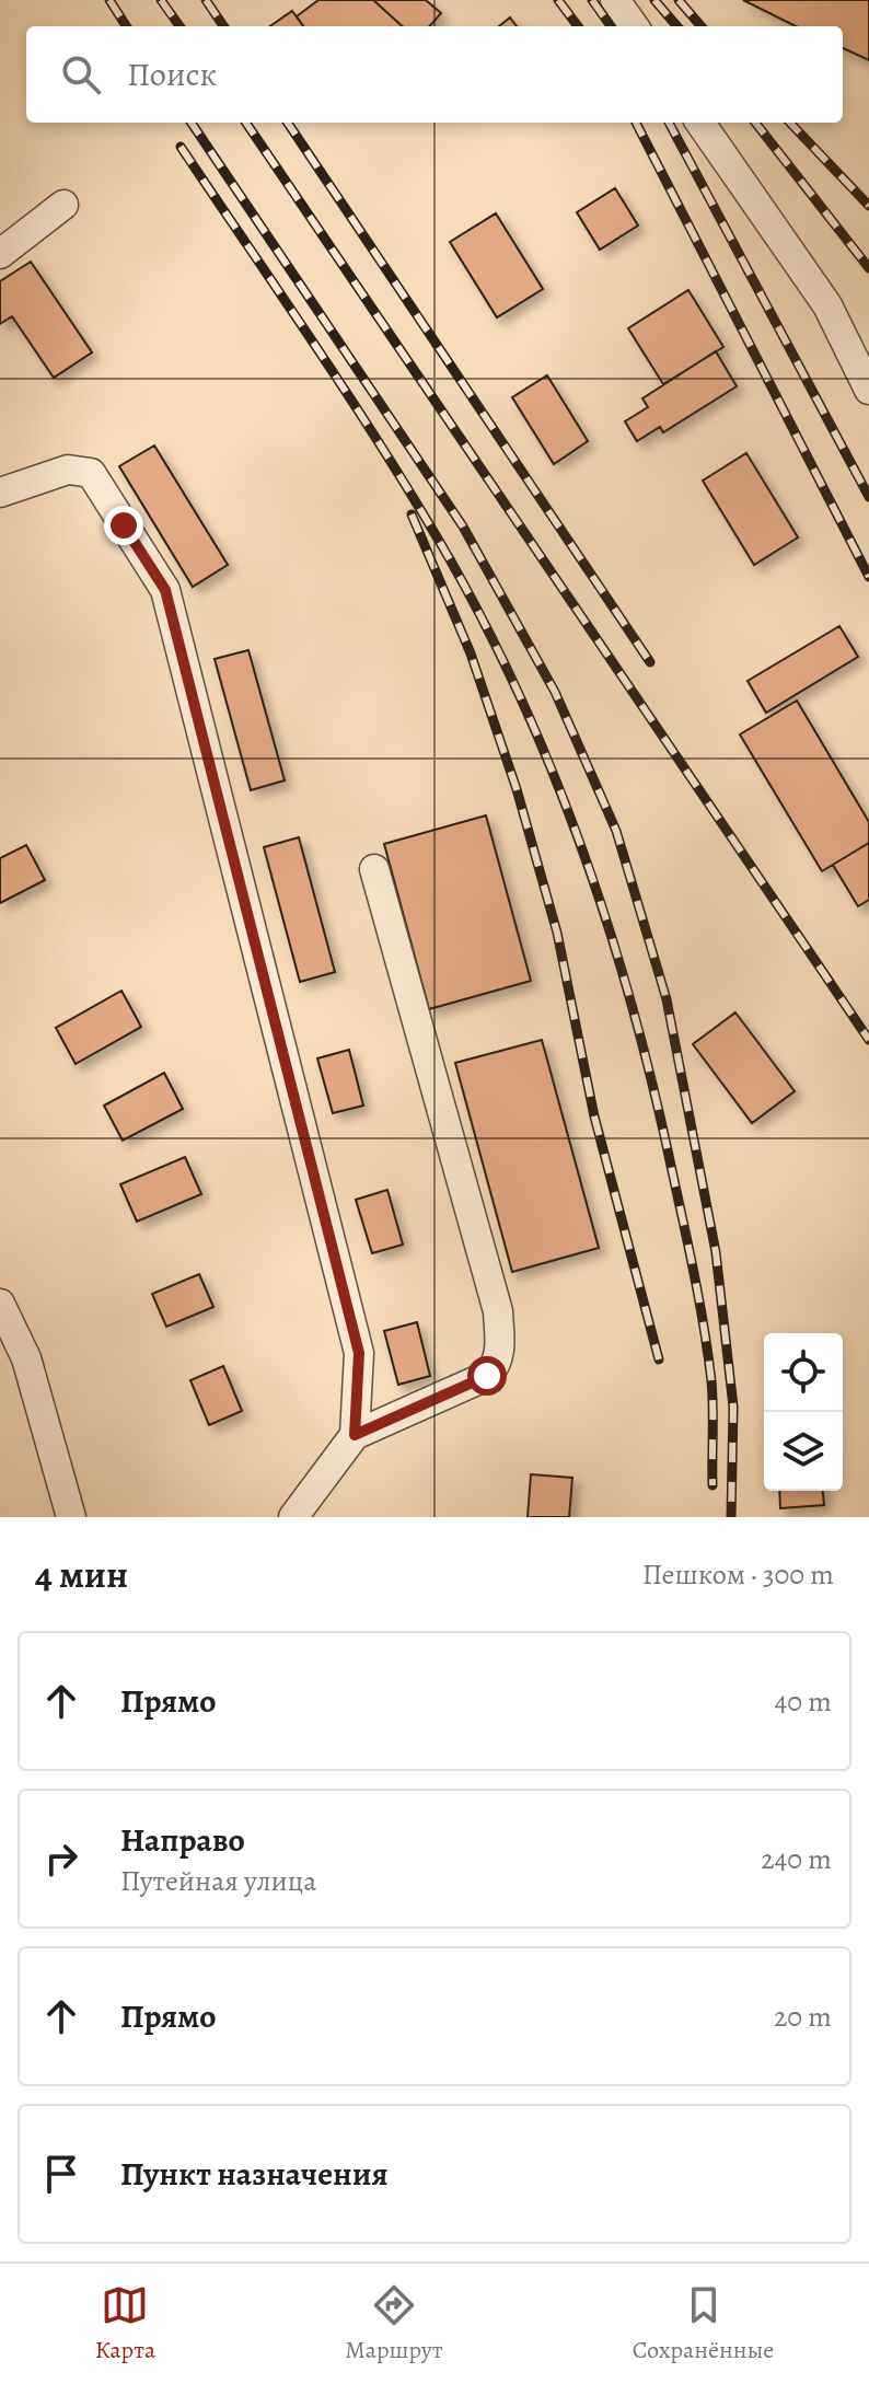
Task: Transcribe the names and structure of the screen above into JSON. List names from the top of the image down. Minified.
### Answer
{"page":{"search":"Поиск","heading":["4 мин","Пешком · 300 m"],"list":[["Прямо","40 m"],["Направо","Путейная улица","240 m"],["Прямо","20 m"],"Пункт назначения"],"nav":["Карта","Маршрут","Сохранённые"]}}
